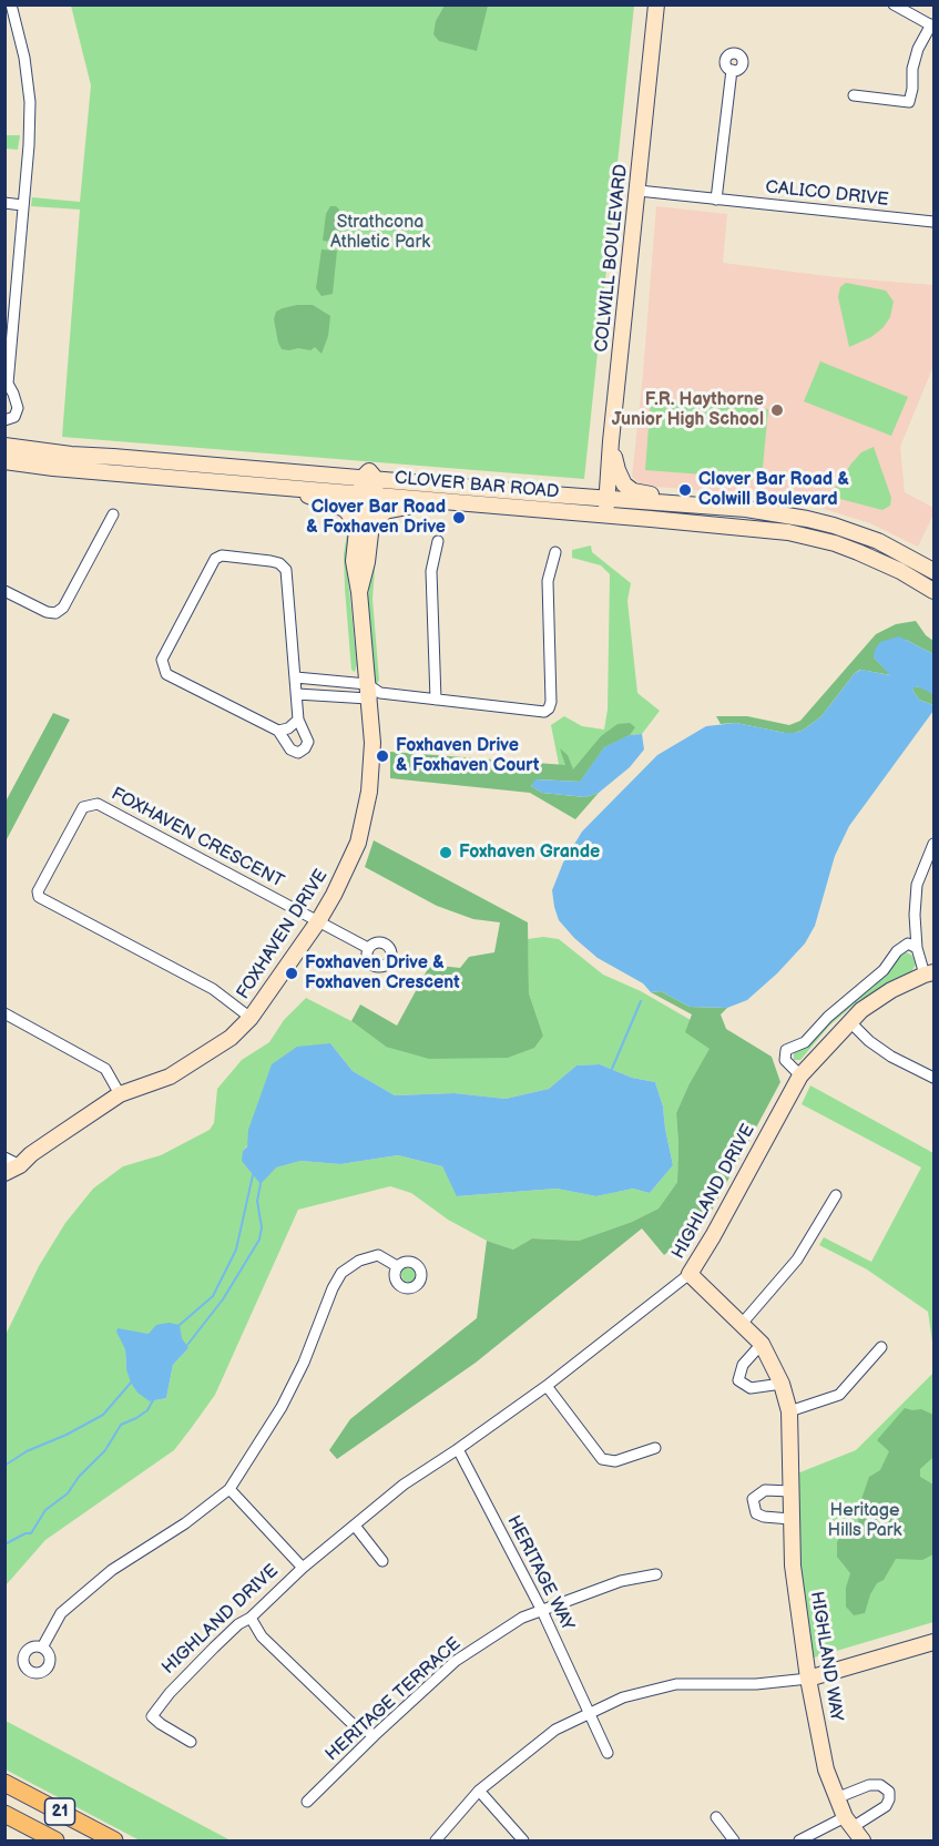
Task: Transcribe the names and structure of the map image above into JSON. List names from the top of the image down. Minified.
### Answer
{"streets":{"main road":["21"],"street":["CALICO DRIVE","COLWILL BOULEVARD","CLOVER BAR ROAD","FOXHAVEN CRESCENT","FOXHAVEN DRIVE","HIGHLAND DRIVE","HERITAGE WAY","HIGHLAND WAY","HERITAGE TERRACE"]},"crossings":[["CALICO DRIVE","COLWILL BOULEVARD"],["COLWILL BOULEVARD","CLOVER BAR ROAD"],["CLOVER BAR ROAD","FOXHAVEN DRIVE"],["FOXHAVEN CRESCENT","FOXHAVEN DRIVE"],["HIGHLAND DRIVE","HERITAGE WAY"],["HIGHLAND DRIVE","HIGHLAND WAY"],["HERITAGE WAY","HERITAGE TERRACE"]],"parks":["Strathcona Athletic Park","Heritage Hills Park"],"places":["F.R. Haythorne Junior High School","Clover Bar Road & Colwill Boulevard","Clover Bar Road & Foxhaven Drive","Foxhaven Drive & Foxhaven Court","Foxhaven Grande","Foxhaven Drive & Foxhaven Crescent"]}
